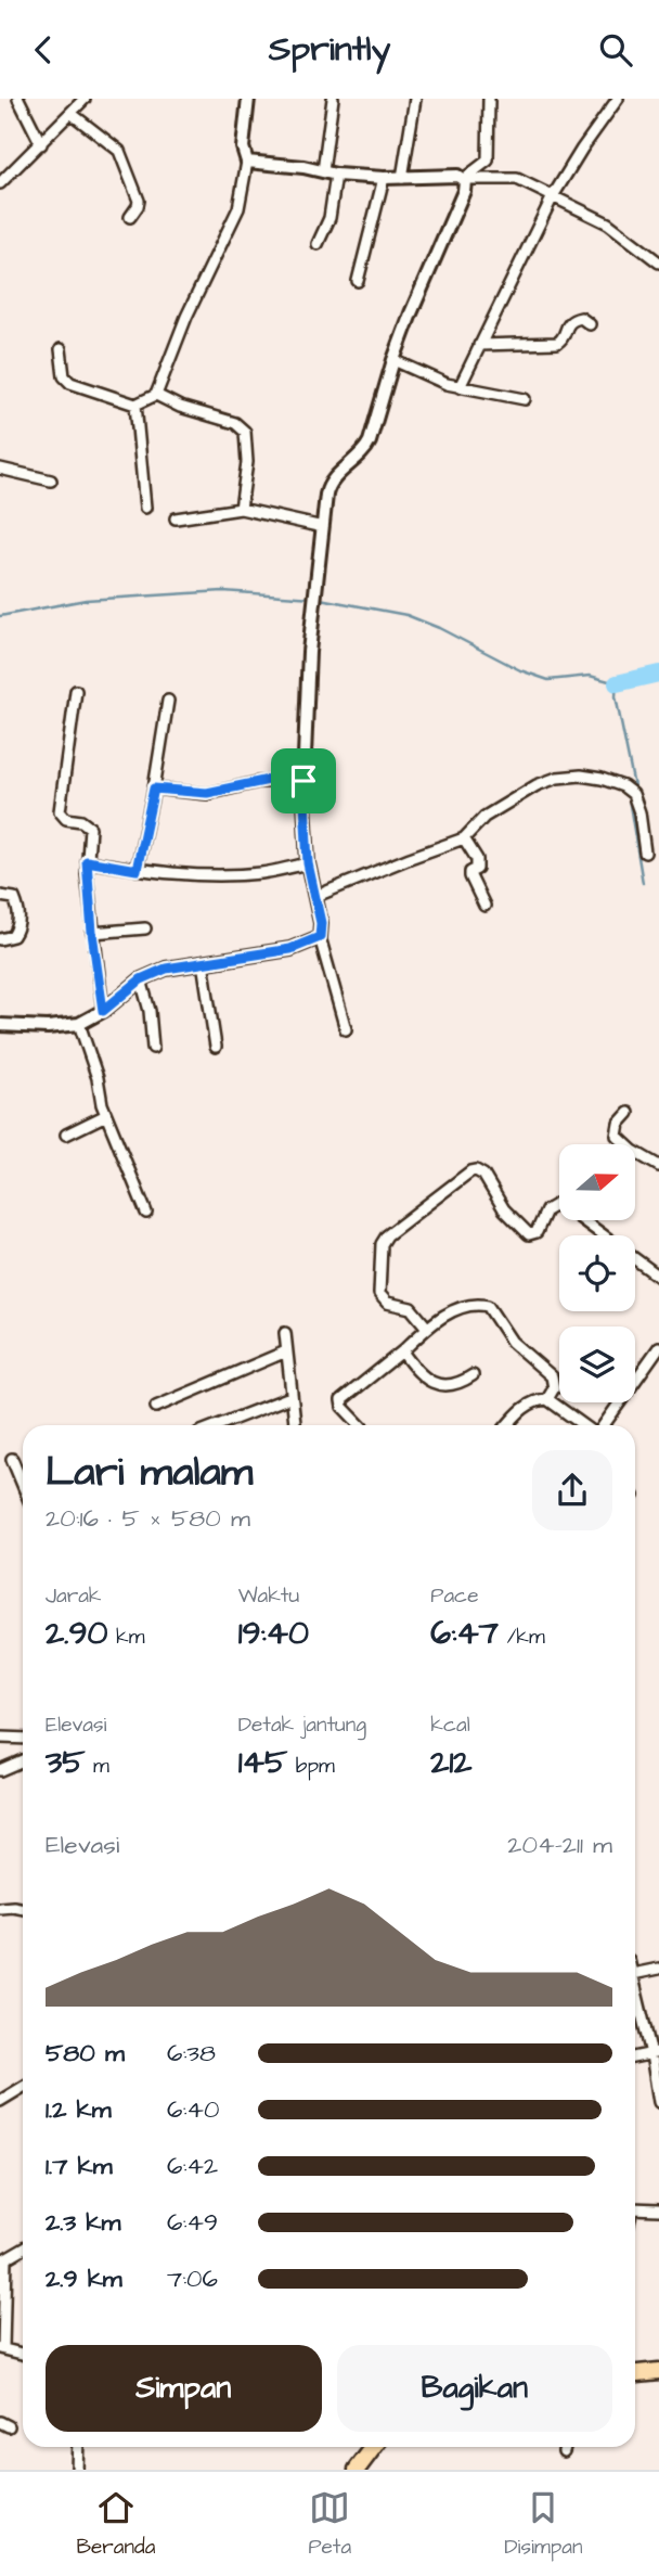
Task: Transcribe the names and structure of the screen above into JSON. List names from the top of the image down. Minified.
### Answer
{"north":"right","page":{"header":"Sprintly","heading":["Lari malam","20:16 · 5 × 580 m"],"stats":[["Jarak","2.90 km"],["Waktu","19:40"],["Pace","6:47 /km"],["Elevasi","35 m"],["Detak jantung","145 bpm"],["kcal","212"]],"chart":["Elevasi","204–211 m"],"list":[{"name":"580 m","note":"6:38"},{"name":"1.2 km","note":"6:40"},{"name":"1.7 km","note":"6:42"},{"name":"2.3 km","note":"6:49"},{"name":"2.9 km","note":"7:06"}],"buttons":["Simpan","Bagikan"],"tabs":["Beranda","Peta","Disimpan"]}}
